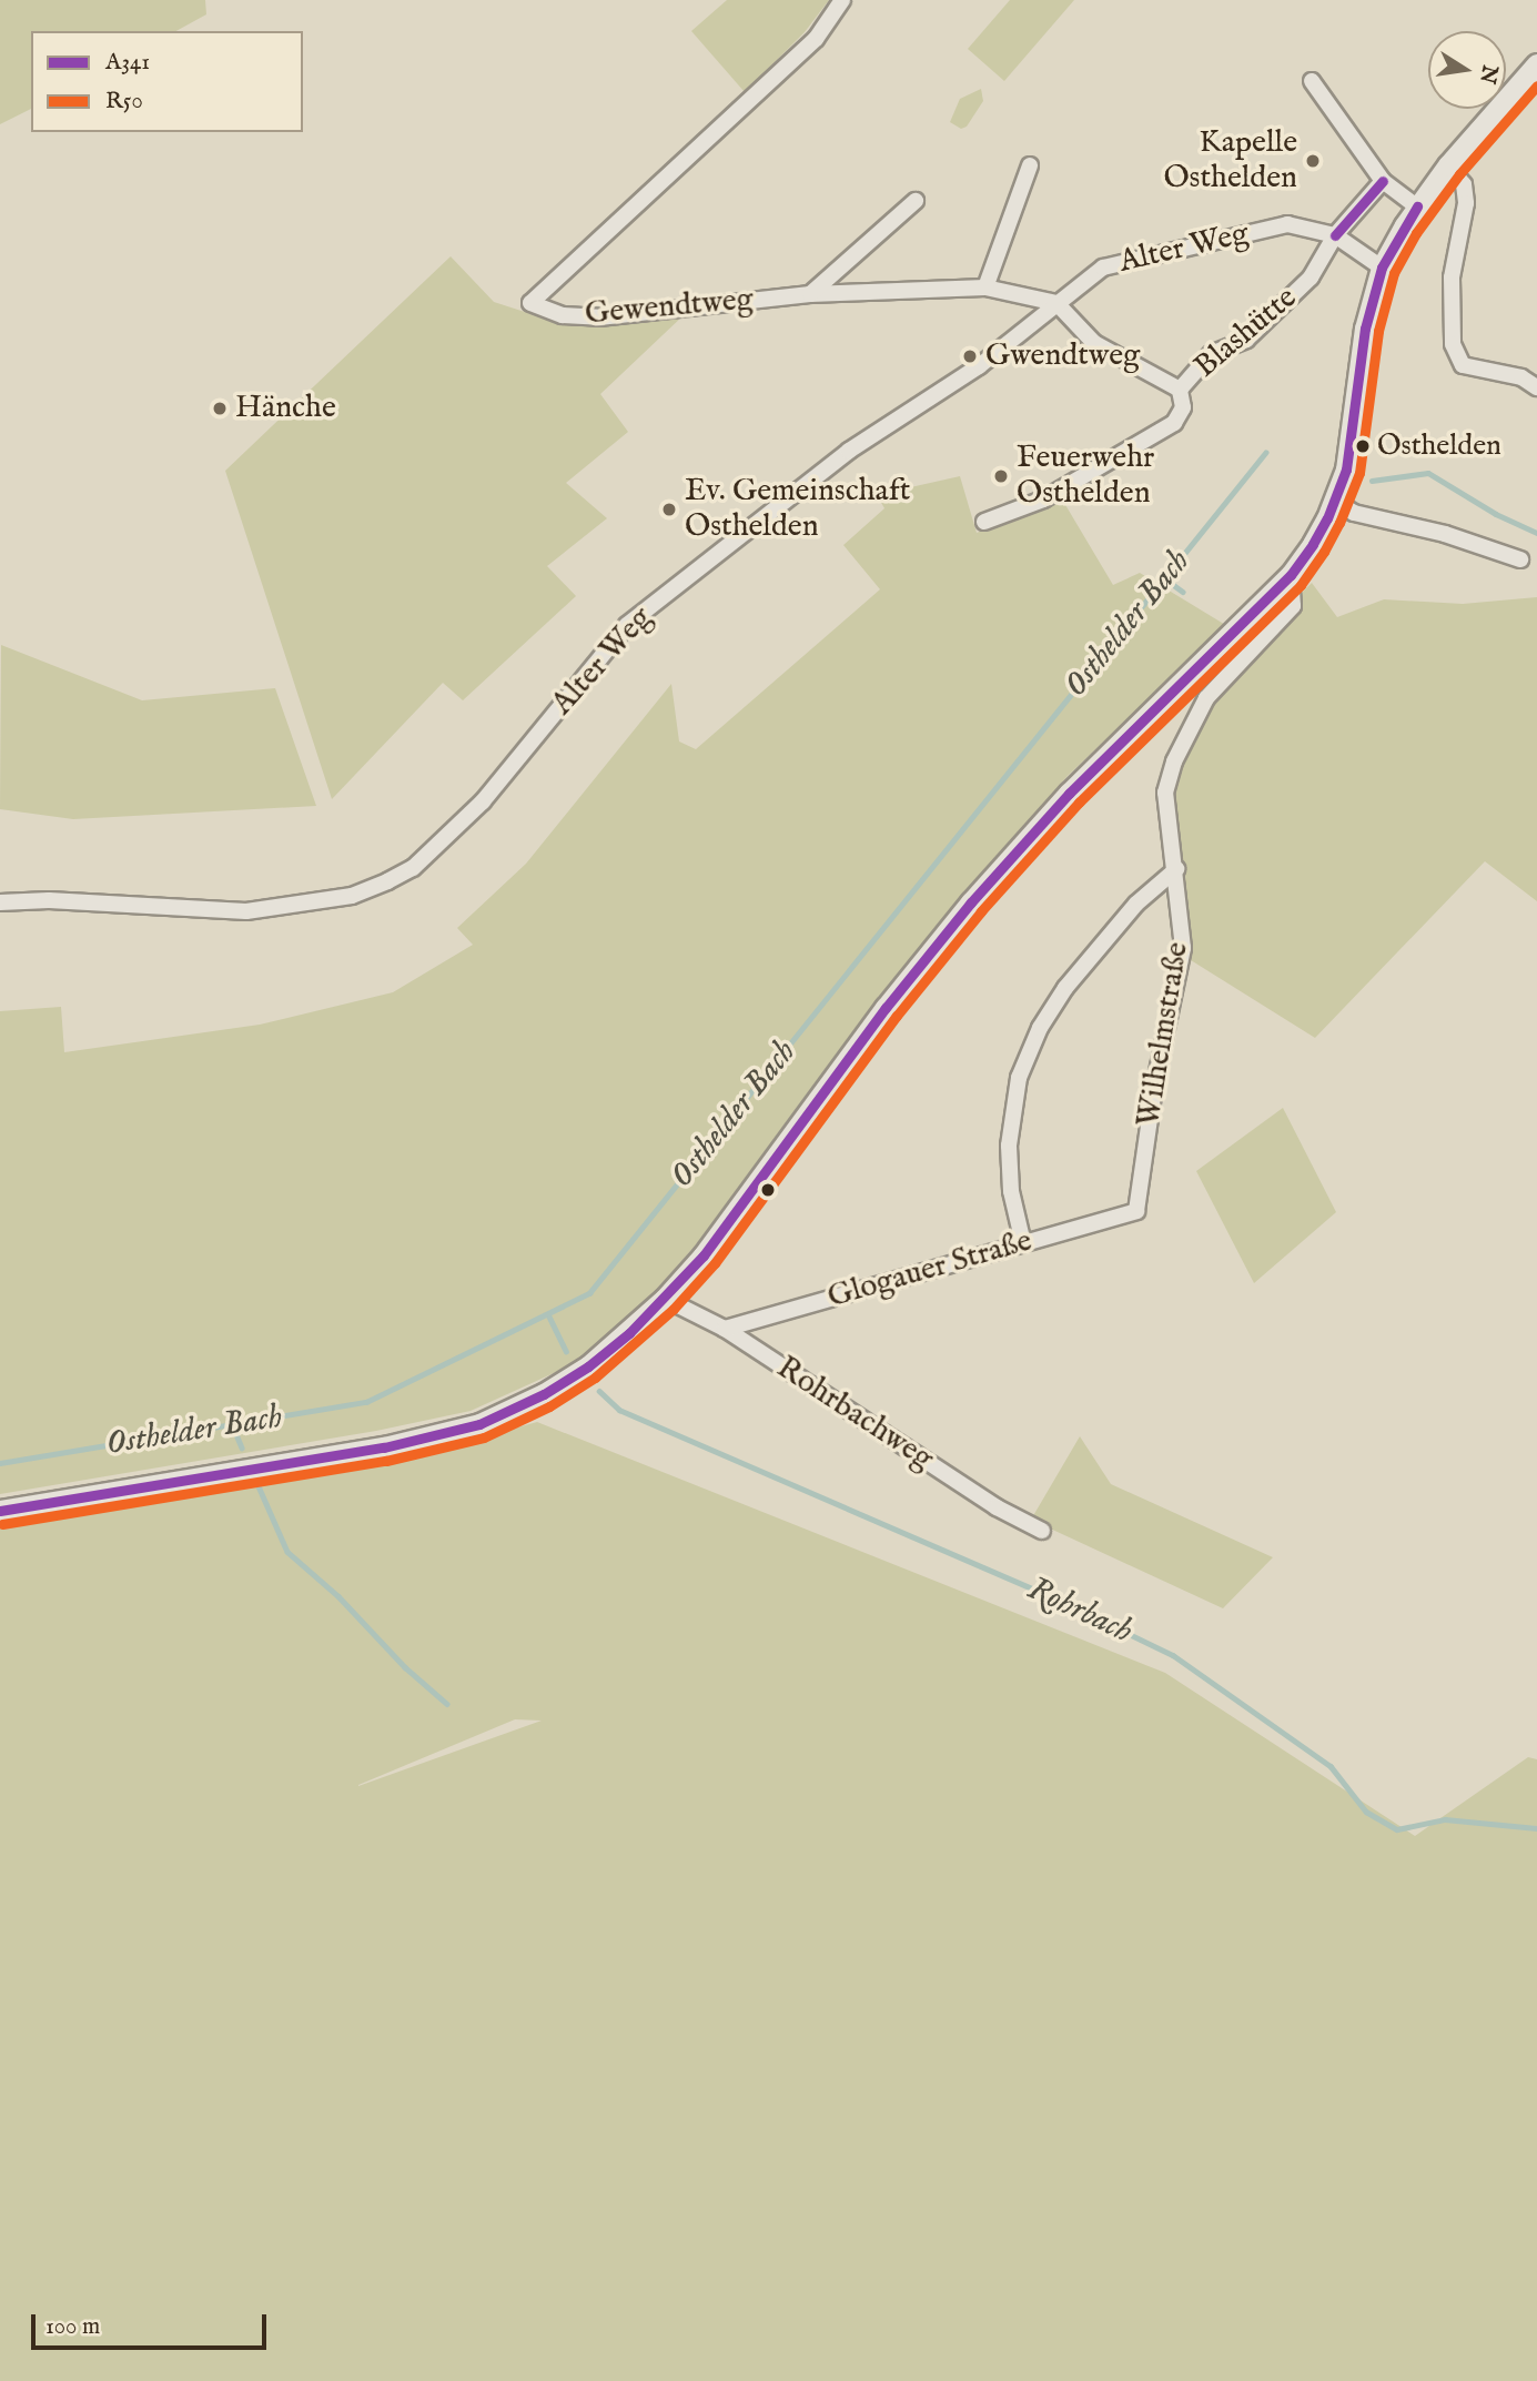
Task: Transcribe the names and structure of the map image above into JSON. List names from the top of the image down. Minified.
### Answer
{"streets":{"street":["Alter Weg","Gewendtweg","Blashütte","Wilhelmstraße","Glogauer Straße","Rohrbachweg"]},"crossings":[["Alter Weg","Gewendtweg"],["Alter Weg","Blashütte"],["Gewendtweg","Blashütte"],["Wilhelmstraße","Glogauer Straße"],["Glogauer Straße","Rohrbachweg"]],"water":["Osthelder Bach","Rohrbach"],"places":["Kapelle Osthelden","Gwendtweg","Hänche","Osthelden","Feuerwehr Osthelden","Ev. Gemeinschaft Osthelden"],"lines":["transit line R50","transit line A341"],"legend":["A341","R50"],"scale_bar":"100 m","north":"right"}
